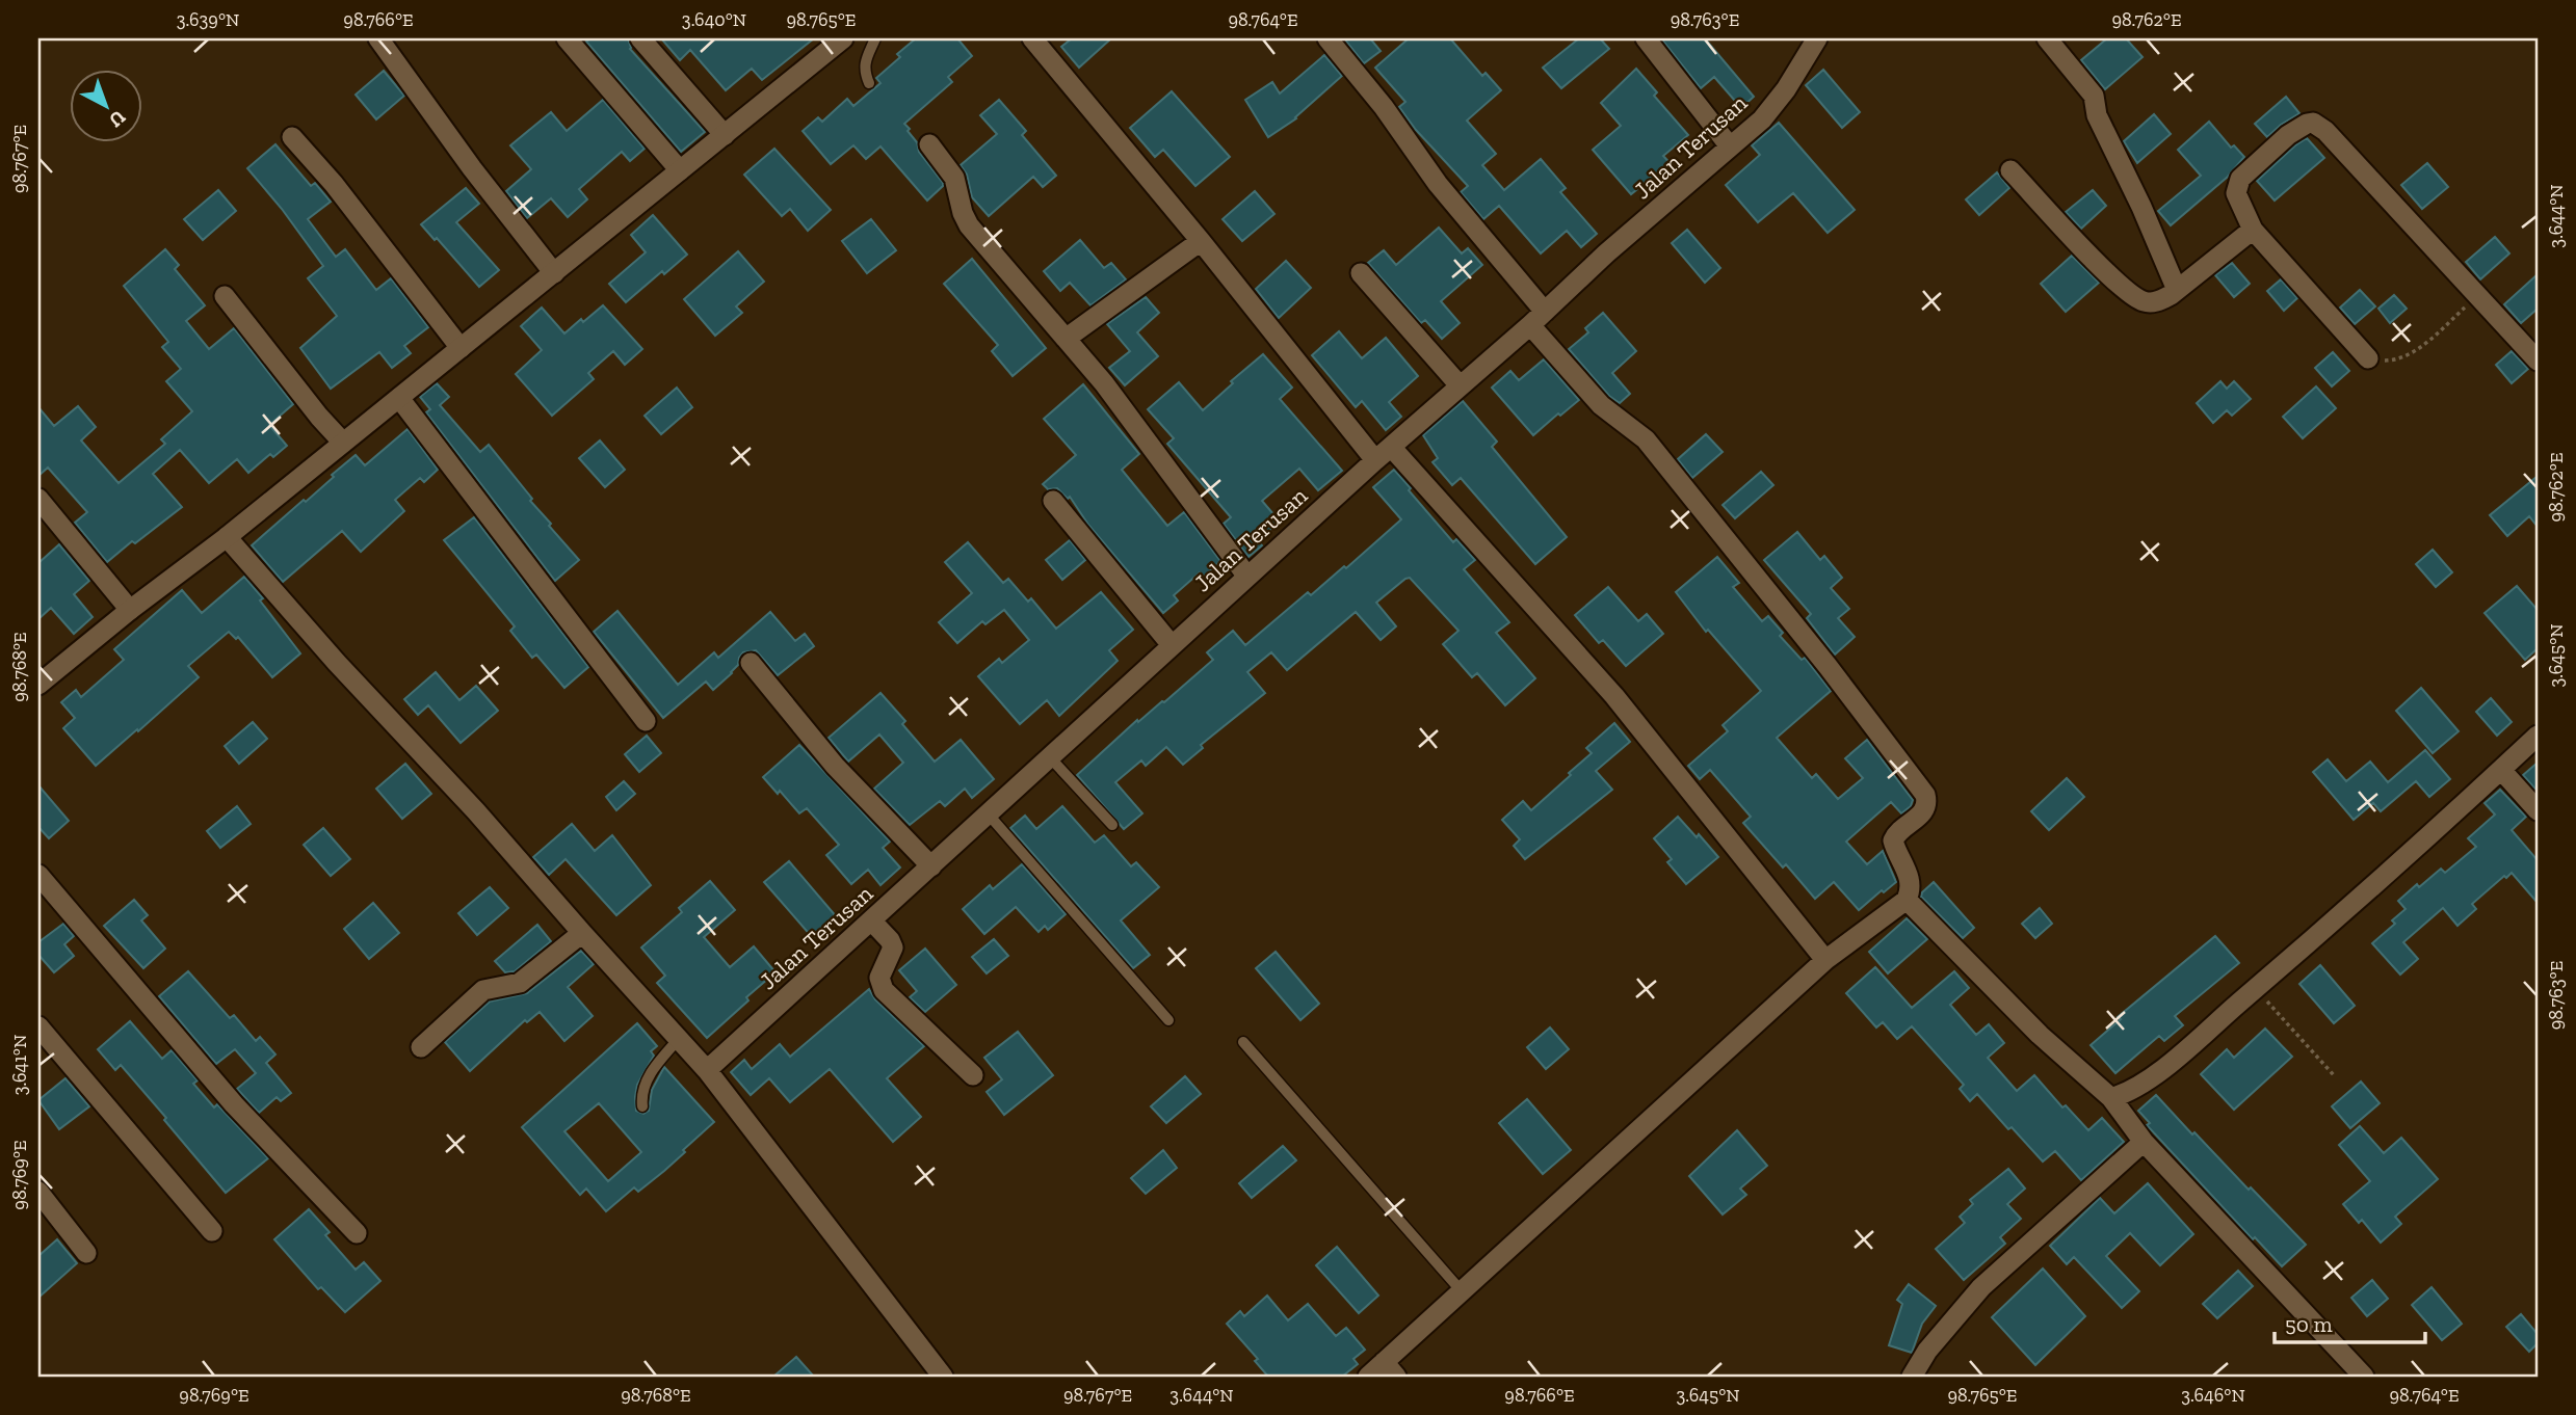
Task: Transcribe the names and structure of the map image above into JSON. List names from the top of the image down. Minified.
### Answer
{"streets":{"street":["Jalan Terusan"]},"scale_bar":"50 m","north":"bottom right","coordinates":["3.639°N","98.766°E","3.640°N","98.765°E","98.764°E","98.763°E","98.762°E","98.767°E","3.644°N","3.645°N","98.768°E","3.641°N","98.769°E","3.646°N"]}
